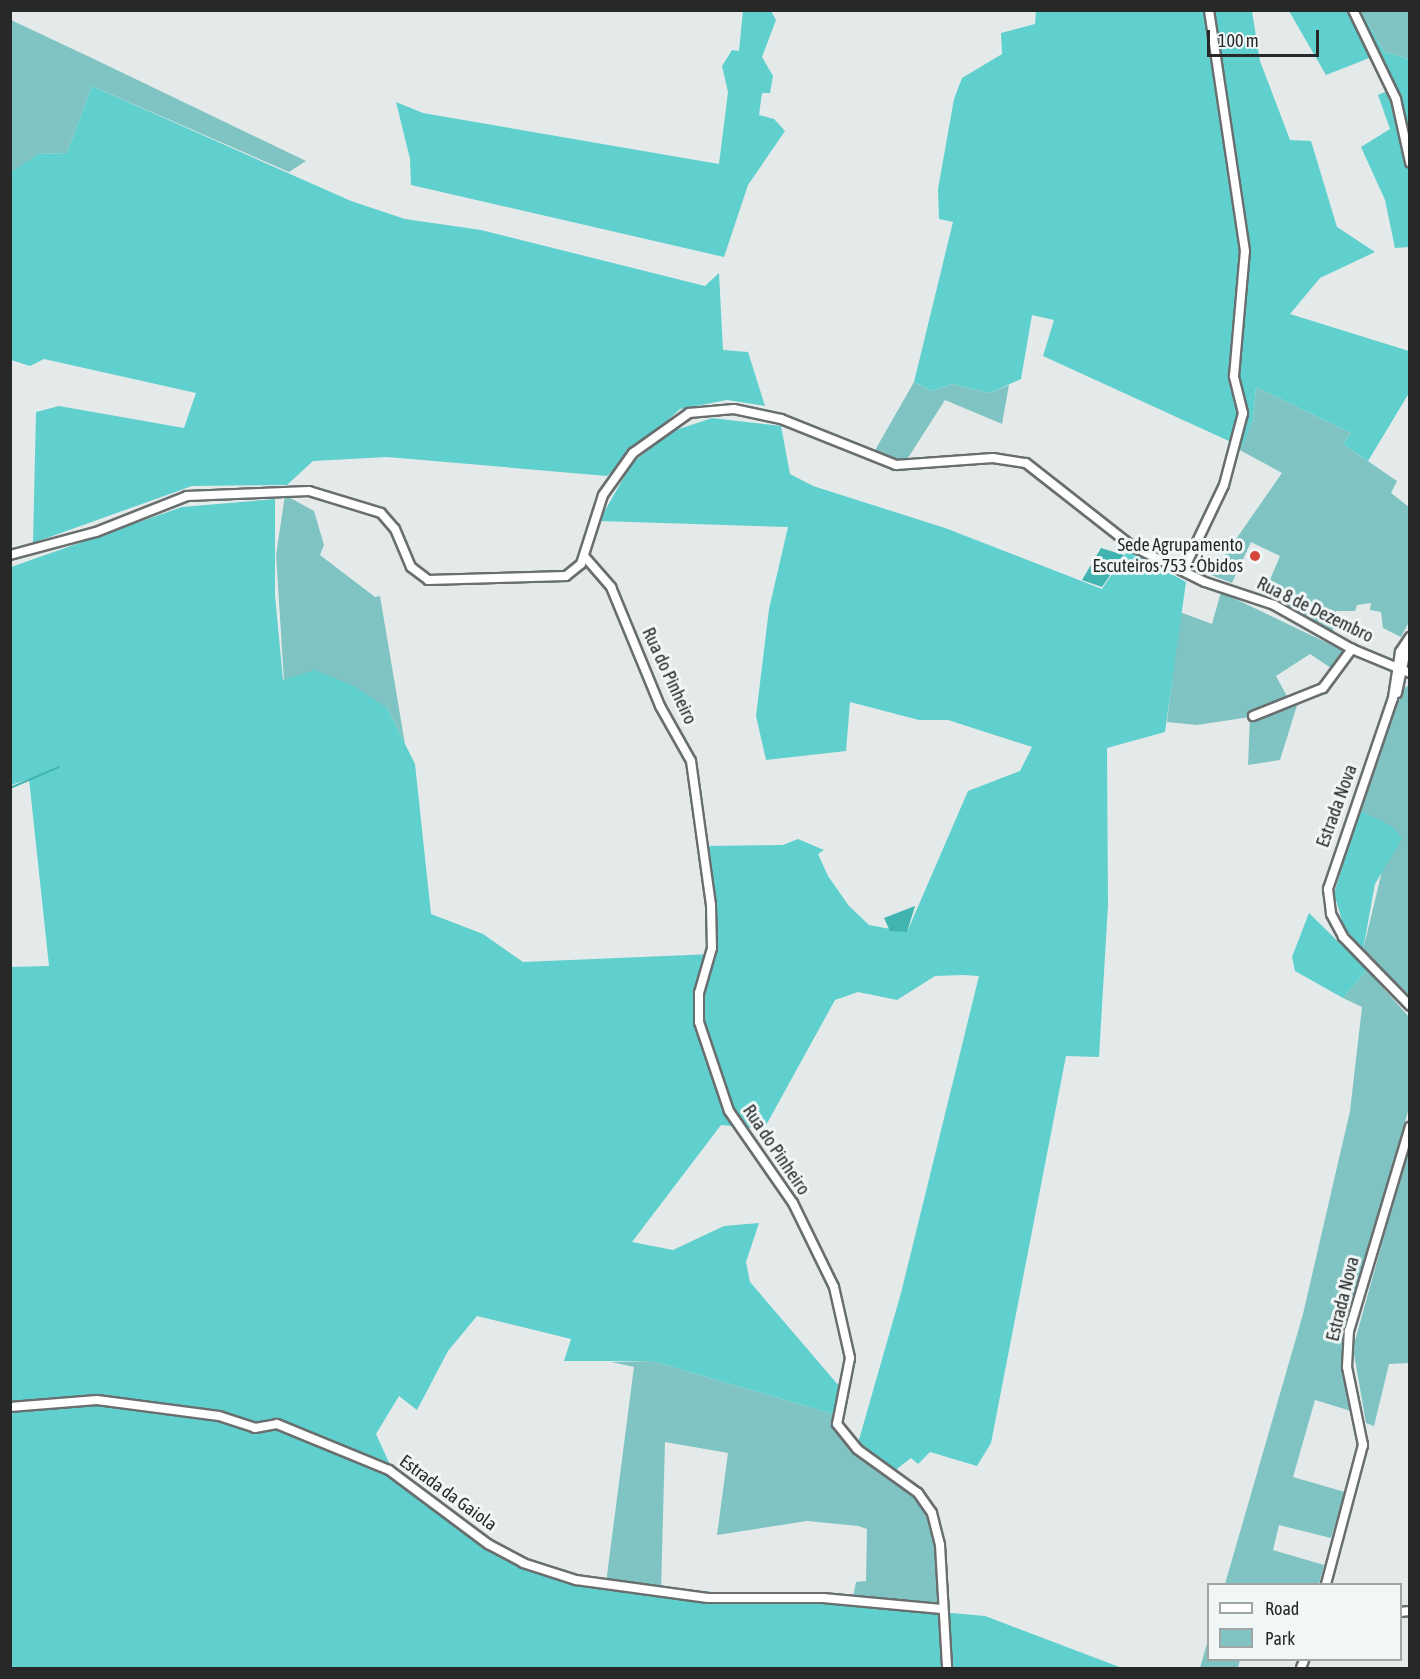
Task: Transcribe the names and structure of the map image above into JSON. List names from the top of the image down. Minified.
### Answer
{"streets":{"street":["Rua 8 de Dezembro","Rua do Pinheiro","Estrada Nova","Estrada da Gaiola"]},"crossings":[["Rua 8 de Dezembro","Rua do Pinheiro"],["Rua 8 de Dezembro","Estrada Nova"],["Rua do Pinheiro","Estrada da Gaiola"]],"places":["Sede Agrupamento Escuteiros 753 - Óbidos"],"legend":["Road","Park"],"scale_bar":"100 m"}
